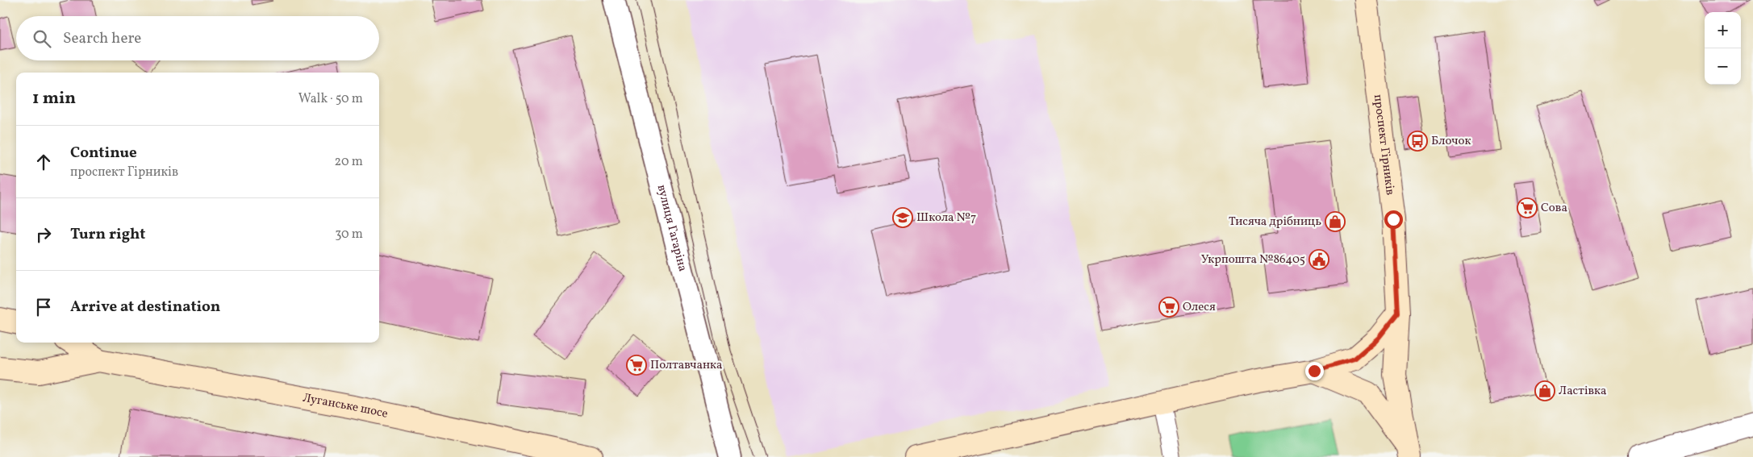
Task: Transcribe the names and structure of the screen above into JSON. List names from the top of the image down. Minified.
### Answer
{"streets":{"main road":["проспект Гірників","Луганське шосе"],"street":["вулиця Гагаріна"]},"places":{"bus stop":["Блочок"],"supermarket":["Сова","Олеся","Полтавчанка"],"school or university":["Школа №7"],"shop":["Тисяча дрібниць","Ластівка"],"public building":["Укрпошта №86405"]},"page":{"map_buttons":["+","−"],"search":"Search here","heading":["1 min","Walk · 50 m"],"list":[["Continue","проспект Гірників","20 m"],["Turn right","30 m"],"Arrive at destination"]}}
